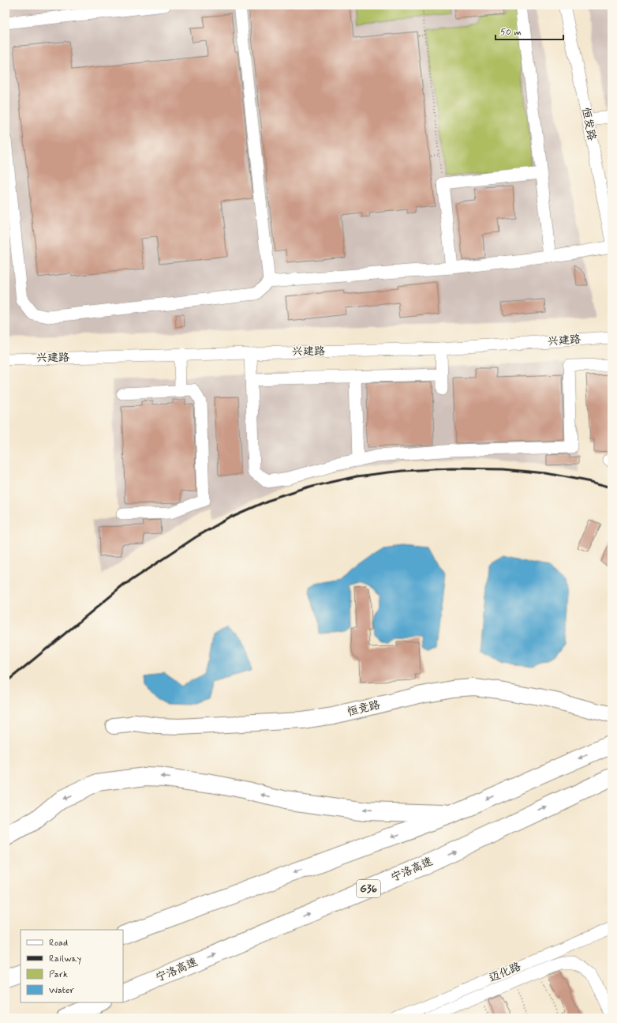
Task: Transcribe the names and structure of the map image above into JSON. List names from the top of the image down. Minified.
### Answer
{"streets":{"highway":["宁洛高速","G36"],"main road":["恒竞路"],"street":["恒发路","兴建路","迈化路"]},"legend":["Road","Railway","Park","Water"],"scale_bar":"50 m"}
